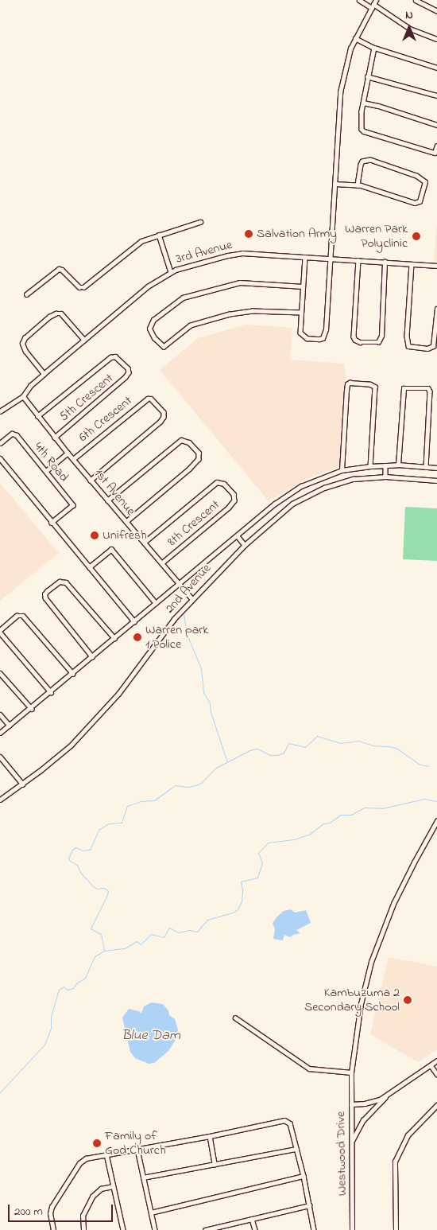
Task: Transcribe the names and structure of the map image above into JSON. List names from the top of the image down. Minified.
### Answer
{"streets":{"street":["3rd Avenue","5th Crescent","6th Crescent","4th Road","1st Avenue","8th Crescent","2nd Avenue","Westwood Drive"]},"crossings":[["3rd Avenue","1st Avenue"],["5th Crescent","1st Avenue"],["6th Crescent","1st Avenue"],["1st Avenue","8th Crescent"],["1st Avenue","2nd Avenue"]],"water":["Blue Dam"],"places":["Salvation Army","Warren Park Polyclinic","Unifresh","Warren park 1 Police","Kambuzuma 2 Secondary School","Family of God Church"],"scale_bar":"200 m","north":"top"}
